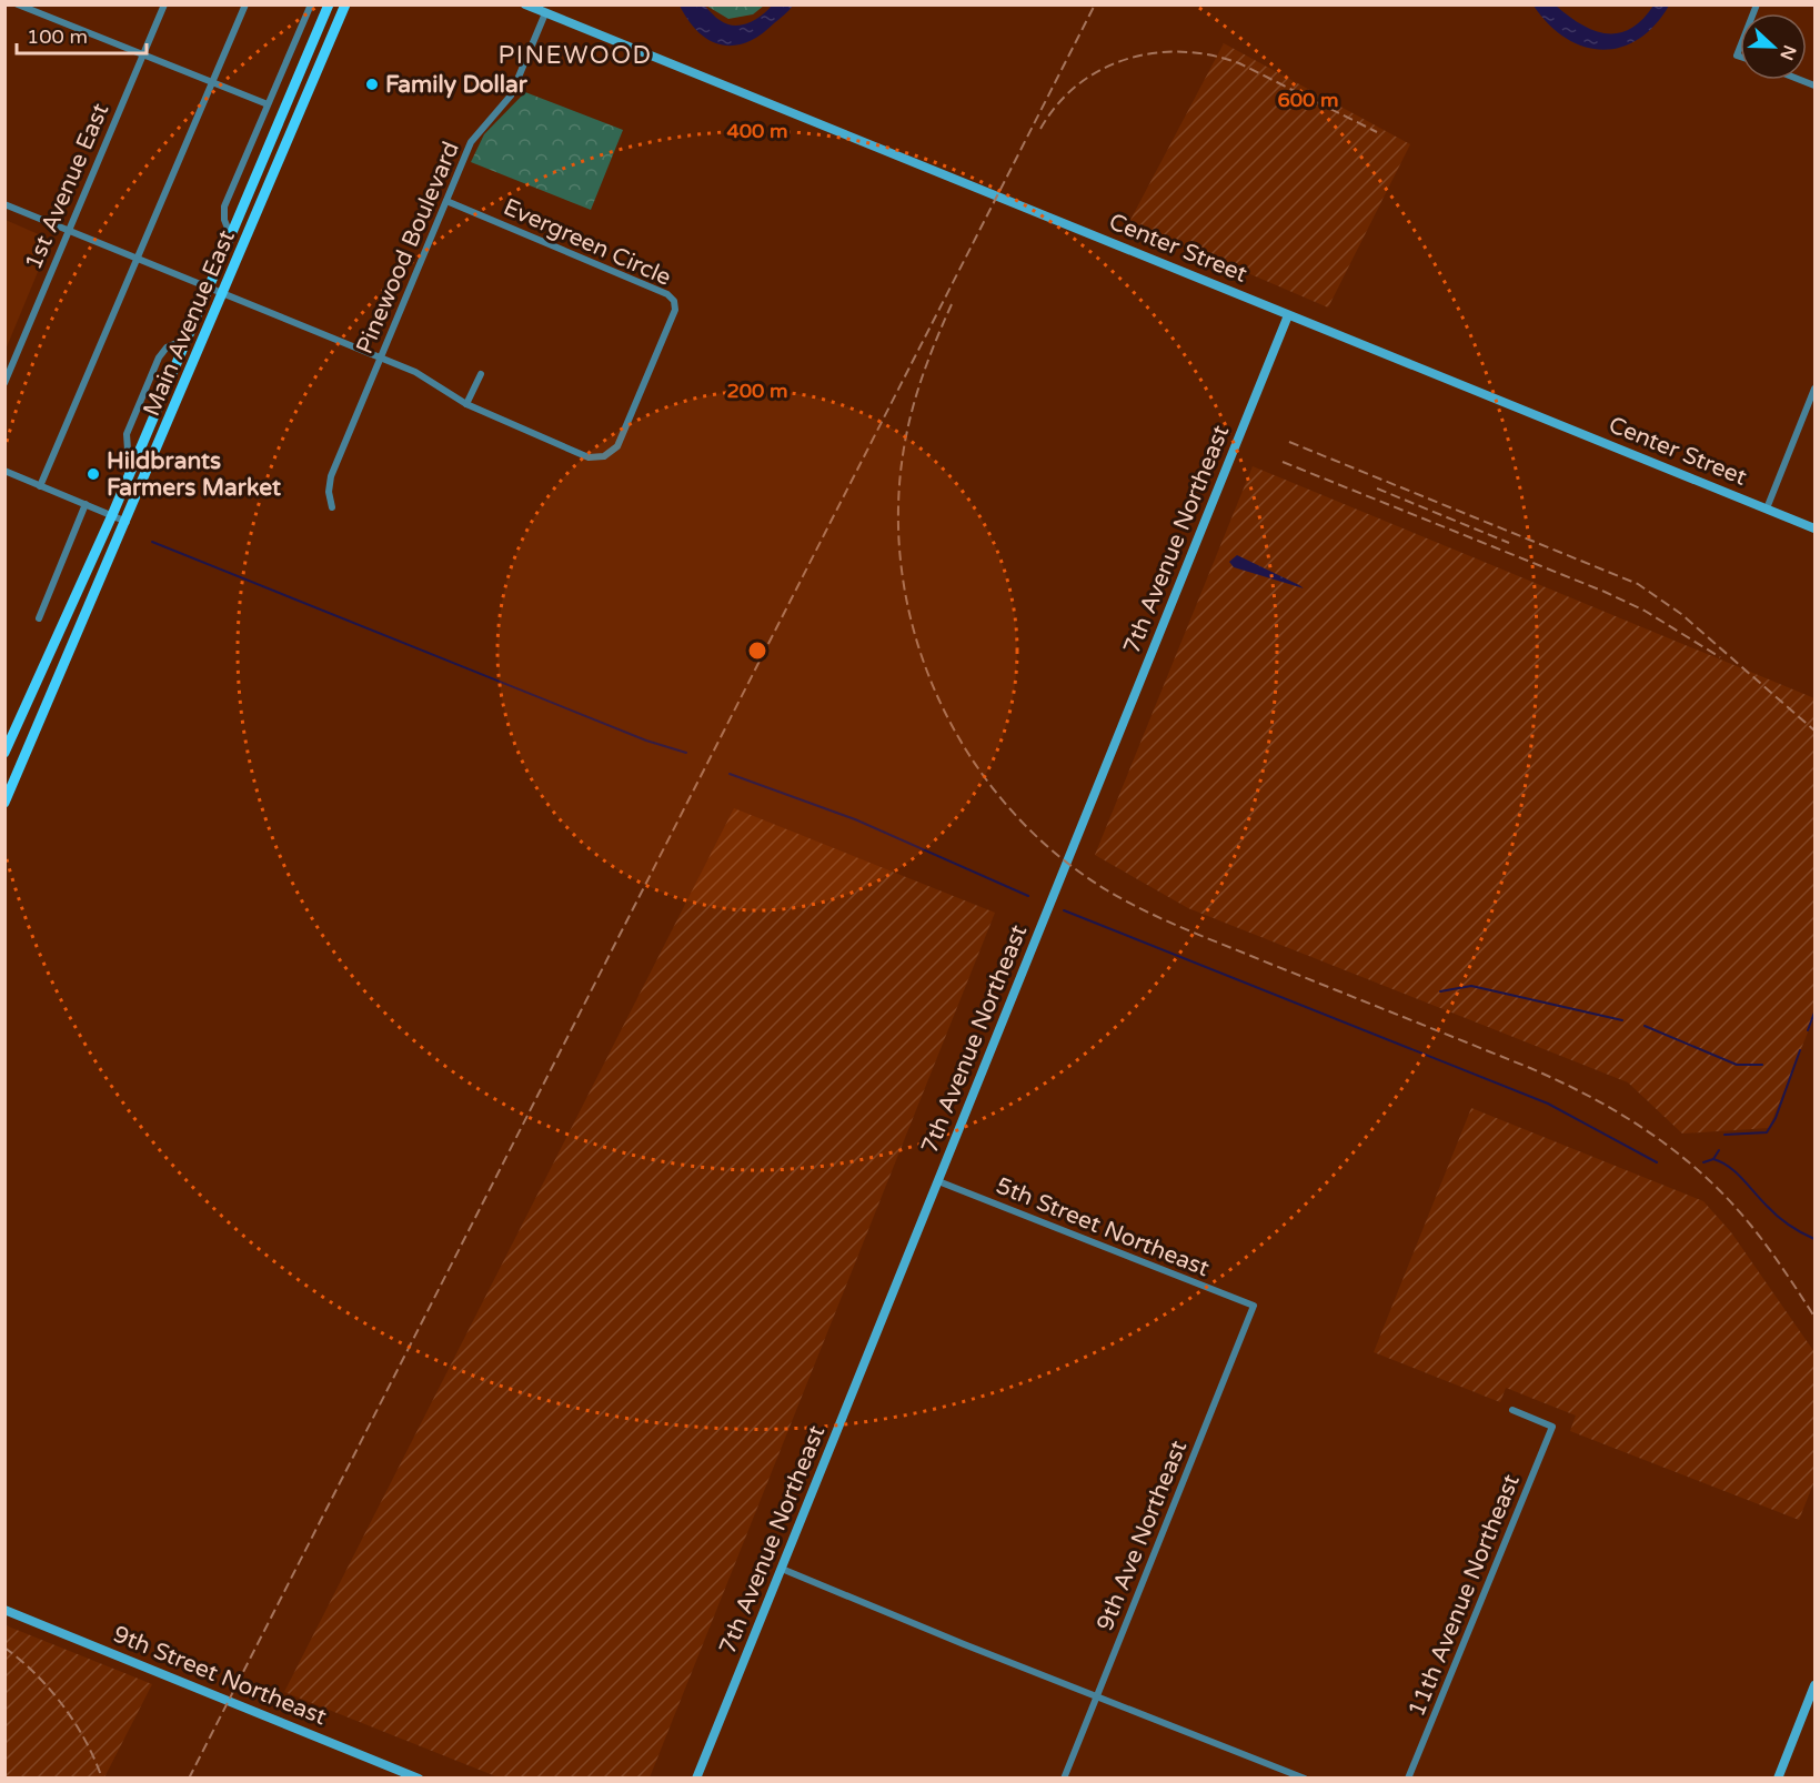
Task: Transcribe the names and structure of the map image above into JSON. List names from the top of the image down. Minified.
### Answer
{"streets":{"main road":["Main Avenue East"],"street":["1st Avenue East","Evergreen Circle","Pinewood Boulevard","Center Street","7th Avenue Northeast","5th Street Northeast","9th Ave Northeast","11th Avenue Northeast","9th Street Northeast"]},"crossings":[["1st Avenue East","Evergreen Circle"],["Evergreen Circle","Pinewood Boulevard"],["Evergreen Circle","Main Avenue East"],["Pinewood Boulevard","Center Street"],["Center Street","7th Avenue Northeast"],["7th Avenue Northeast","5th Street Northeast"],["5th Street Northeast","9th Ave Northeast"]],"districts":["PINEWOOD"],"places":["Family Dollar","Hildbrants Farmers Market"],"scale_bar":"100 m","north":"right","rings":["600 m","400 m","200 m"]}
